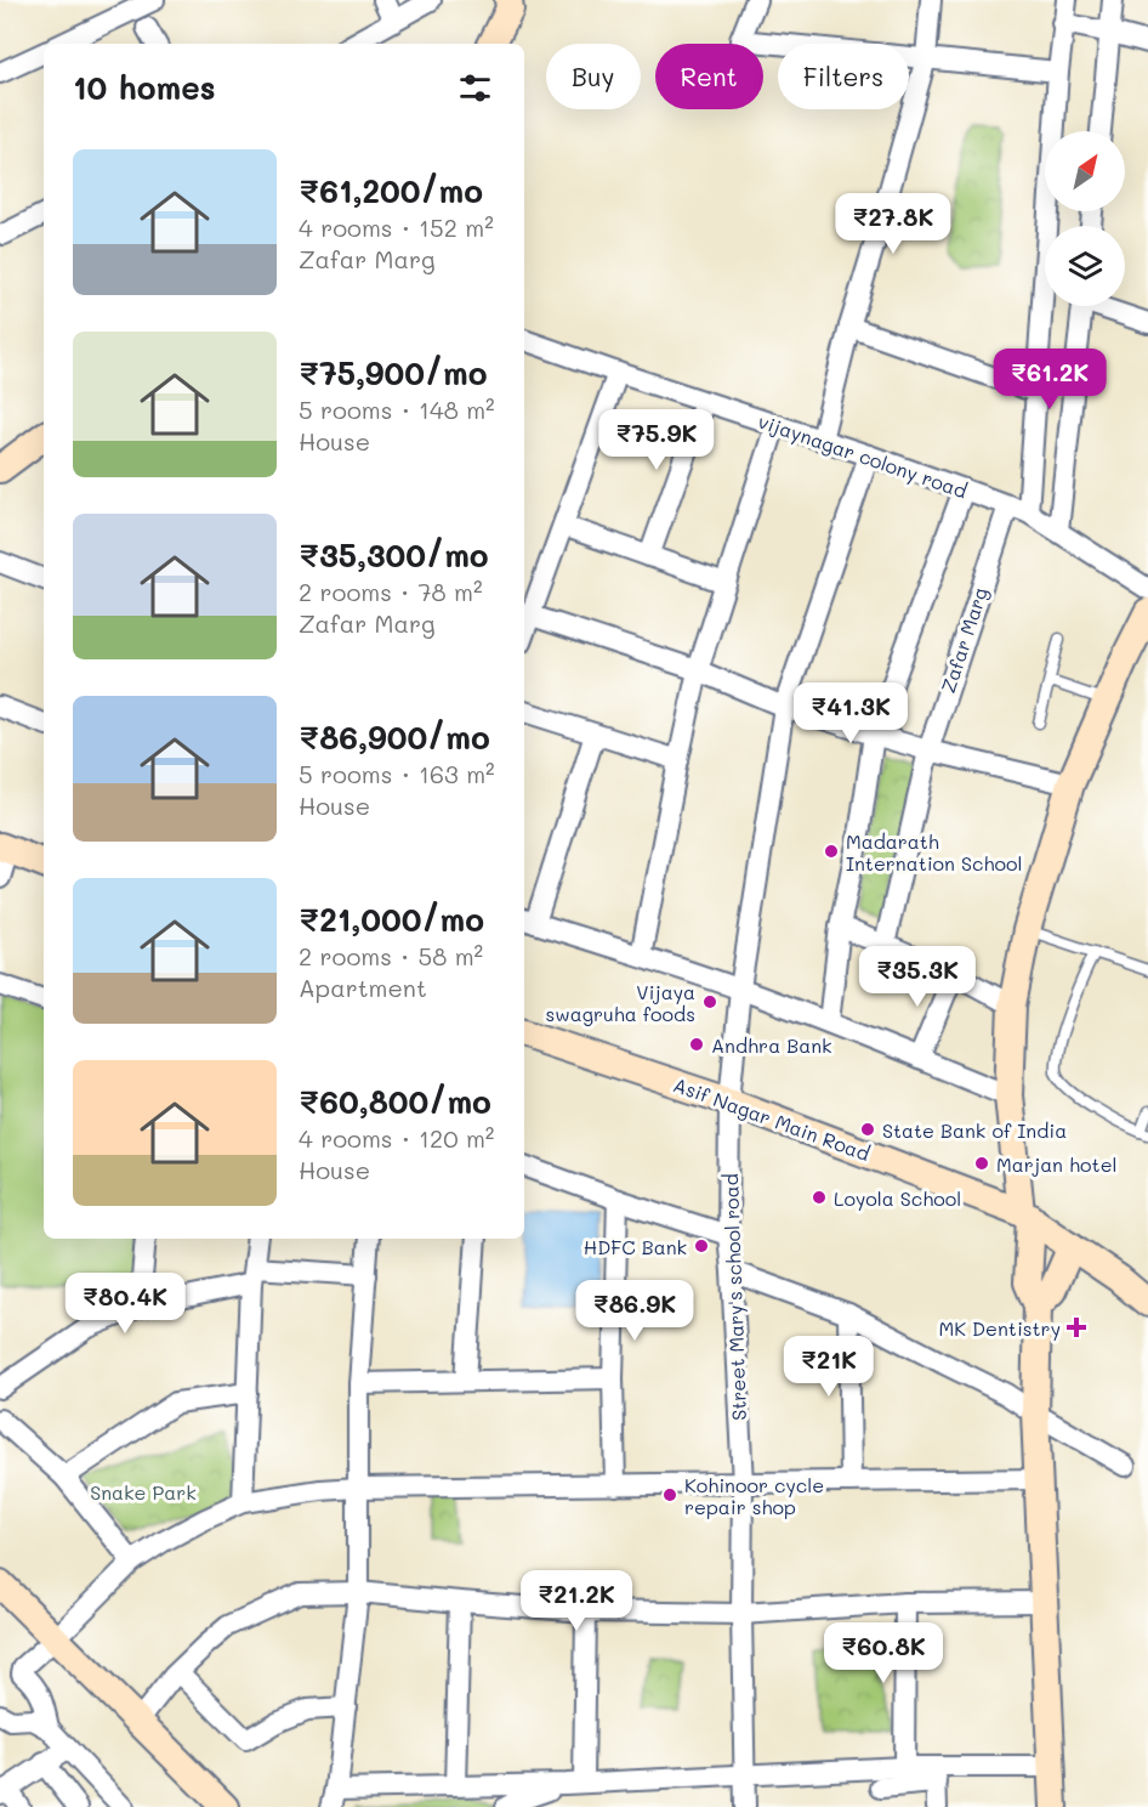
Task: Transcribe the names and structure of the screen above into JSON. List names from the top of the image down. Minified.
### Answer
{"streets":{"main road":["Asif Nagar Main Road"],"street":["vijaynagar colony road","Zafar Marg","Street Mary's school road"]},"crossings":[["vijaynagar colony road","Zafar Marg"],["vijaynagar colony road","Street Mary's school road"],["Asif Nagar Main Road","Street Mary's school road"]],"parks":["Snake Park"],"places":{"other":["Madarath Internation School","Vijaya swagruha foods","Andhra Bank","State Bank of India","Marjan hotel","Loyola School","HDFC Bank","Kohinoor cycle repair shop"],"health":["MK Dentistry"]},"north":"top right","page":{"chip":["Buy","Rent","Filters"],"heading":"10 homes","list":[{"name":"₹61,200/mo","note":"4 rooms · 152 m² · Zafar Marg"},{"name":"₹75,900/mo","note":"5 rooms · 148 m² · House"},{"name":"₹35,300/mo","note":"2 rooms · 78 m² · Zafar Marg"},{"name":"₹86,900/mo","note":"5 rooms · 163 m² · House"},{"name":"₹21,000/mo","note":"2 rooms · 58 m² · Apartment"},{"name":"₹60,800/mo","note":"4 rooms · 120 m² · House"}],"price":["₹27.8K","₹61.2K","₹75.9K","₹41.3K","₹35.3K","₹80.4K","₹86.9K","₹21K","₹21.2K","₹60.8K"]}}
